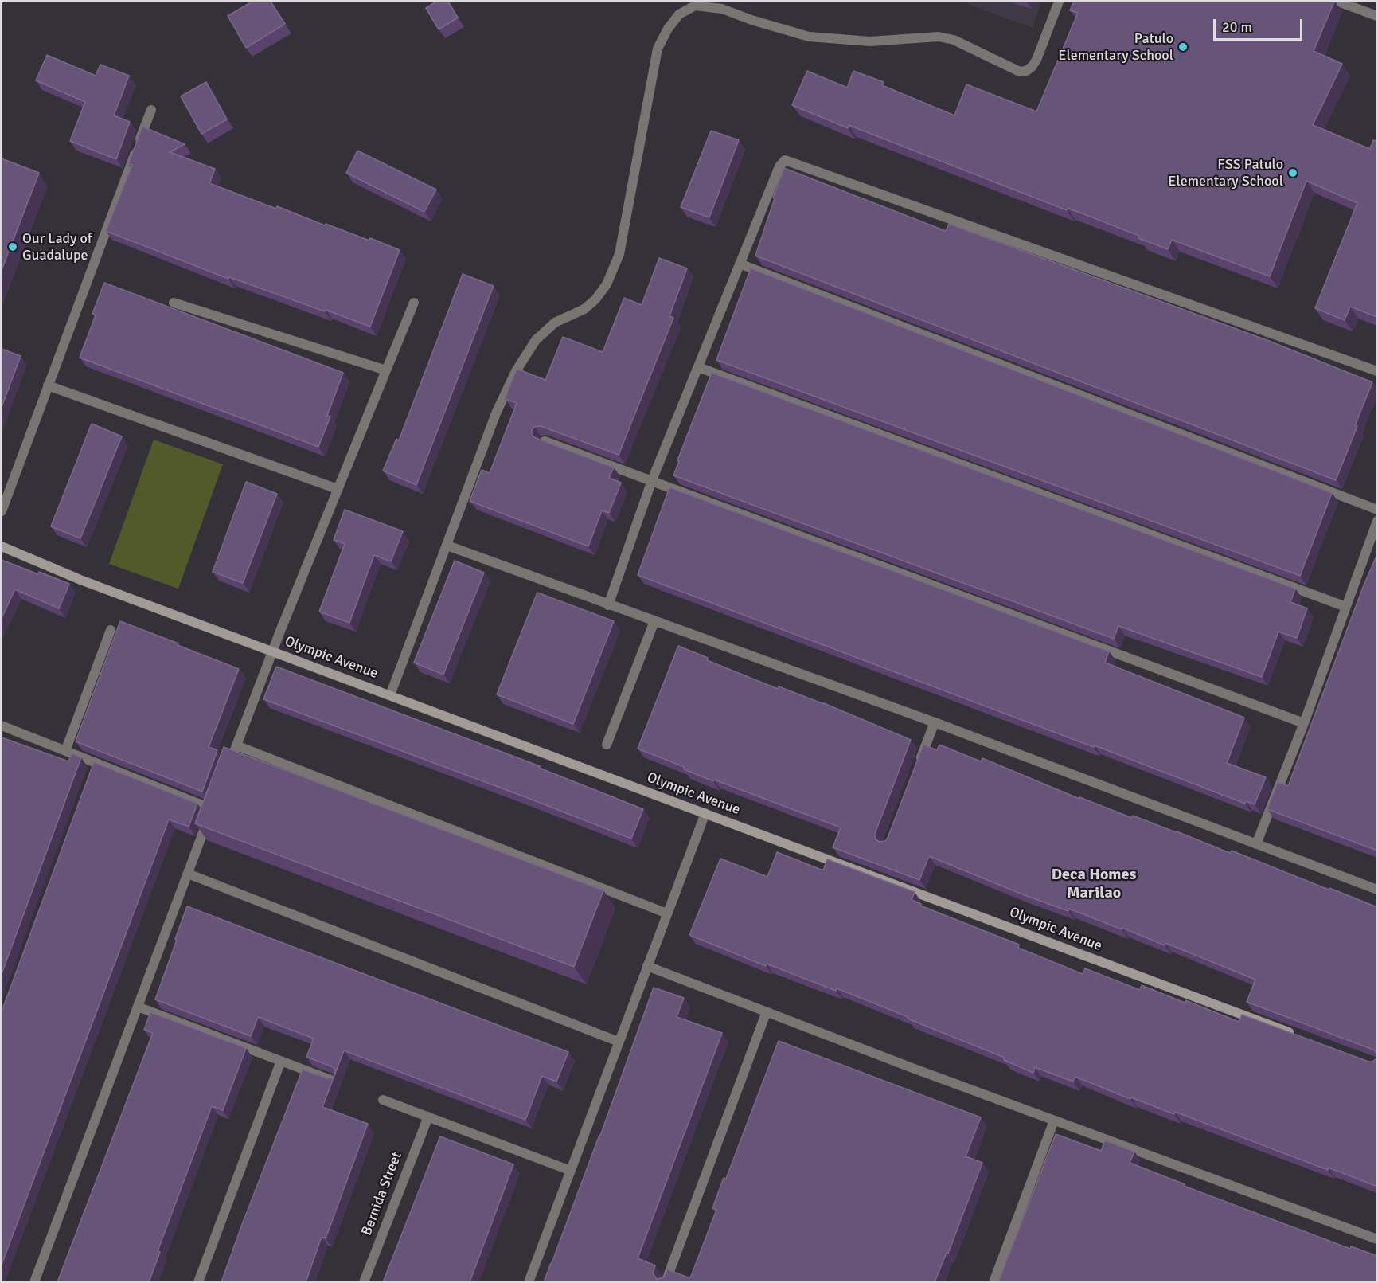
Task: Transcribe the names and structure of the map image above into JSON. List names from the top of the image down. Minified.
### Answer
{"streets":{"street":["Olympic Avenue","Bernida Street"]},"districts":["Deca Homes Marilao"],"places":["Patulo Elementary School","FSS Patulo Elementary School","Our Lady of Guadalupe"],"scale_bar":"20 m"}
